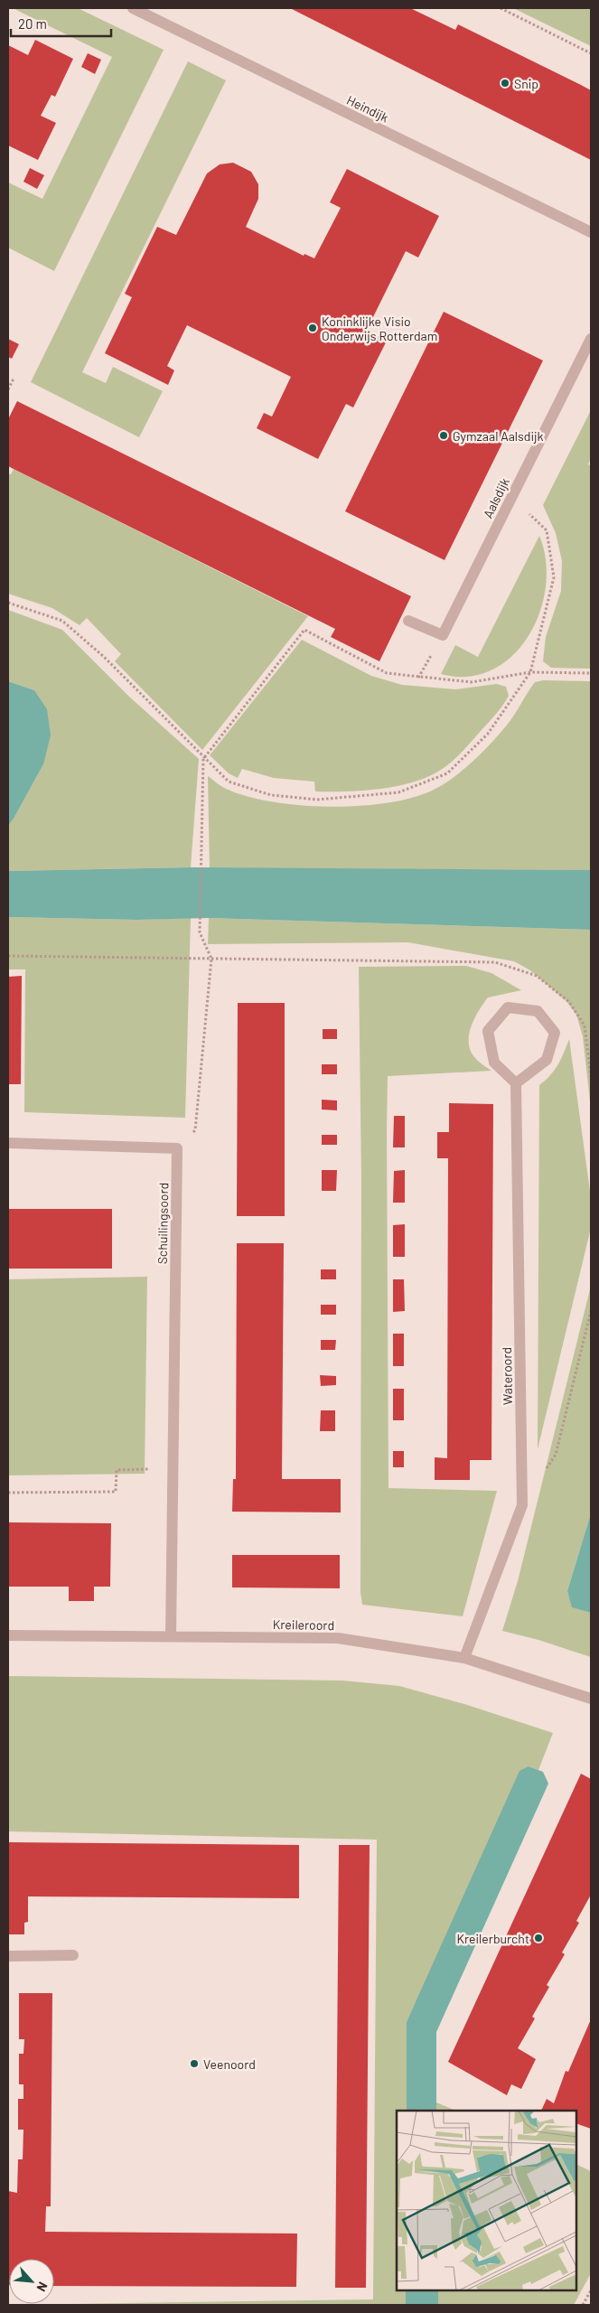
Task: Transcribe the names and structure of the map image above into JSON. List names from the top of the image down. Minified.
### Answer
{"streets":{"street":["Heindijk","Aalsdijk","Schuilingsoord","Wateroord","Kreileroord"]},"crossings":[["Schuilingsoord","Kreileroord"],["Wateroord","Kreileroord"]],"places":["Snip","Koninklijke Visio Onderwijs Rotterdam","Gymzaal Aalsdijk","Kreilerburcht","Veenoord"],"scale_bar":"20 m","north":"bottom right"}
